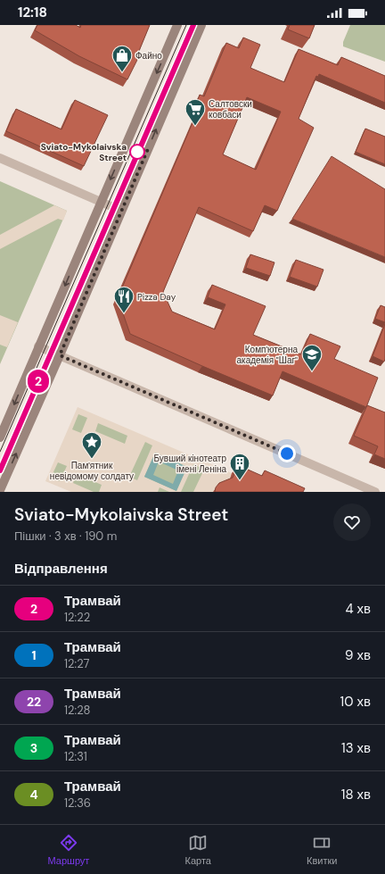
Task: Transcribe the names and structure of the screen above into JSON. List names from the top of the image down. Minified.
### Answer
{"places":{"shop":["Файно"],"supermarket":["Салтовски ковбаси"],"other":["Sviato-Mykolaivska Street"],"restaurant":["Pizza Day"],"school or university":["Комп'ютерна академія \"Шаг\""],"place":["Пам'ятник невідомому солдату"],"building":["Бувший кінотеатр імені Леніна"]},"lines":["tram line 2"],"page":{"status":"12:18","on_map":"2","heading":[["Sviato-Mykolaivska Street","Пішки · 3 хв · 190 m"],"Відправлення"],"list":[{"mark":"2","name":"Трамвай","note":"12:22","value":"4 хв"},{"mark":"1","name":"Трамвай","note":"12:27","value":"9 хв"},{"mark":"22","name":"Трамвай","note":"12:28","value":"10 хв"},{"mark":"3","name":"Трамвай","note":"12:31","value":"13 хв"},{"mark":"4","name":"Трамвай","note":"12:36","value":"18 хв"}],"tabs":["Маршрут","Карта","Квитки"]}}
